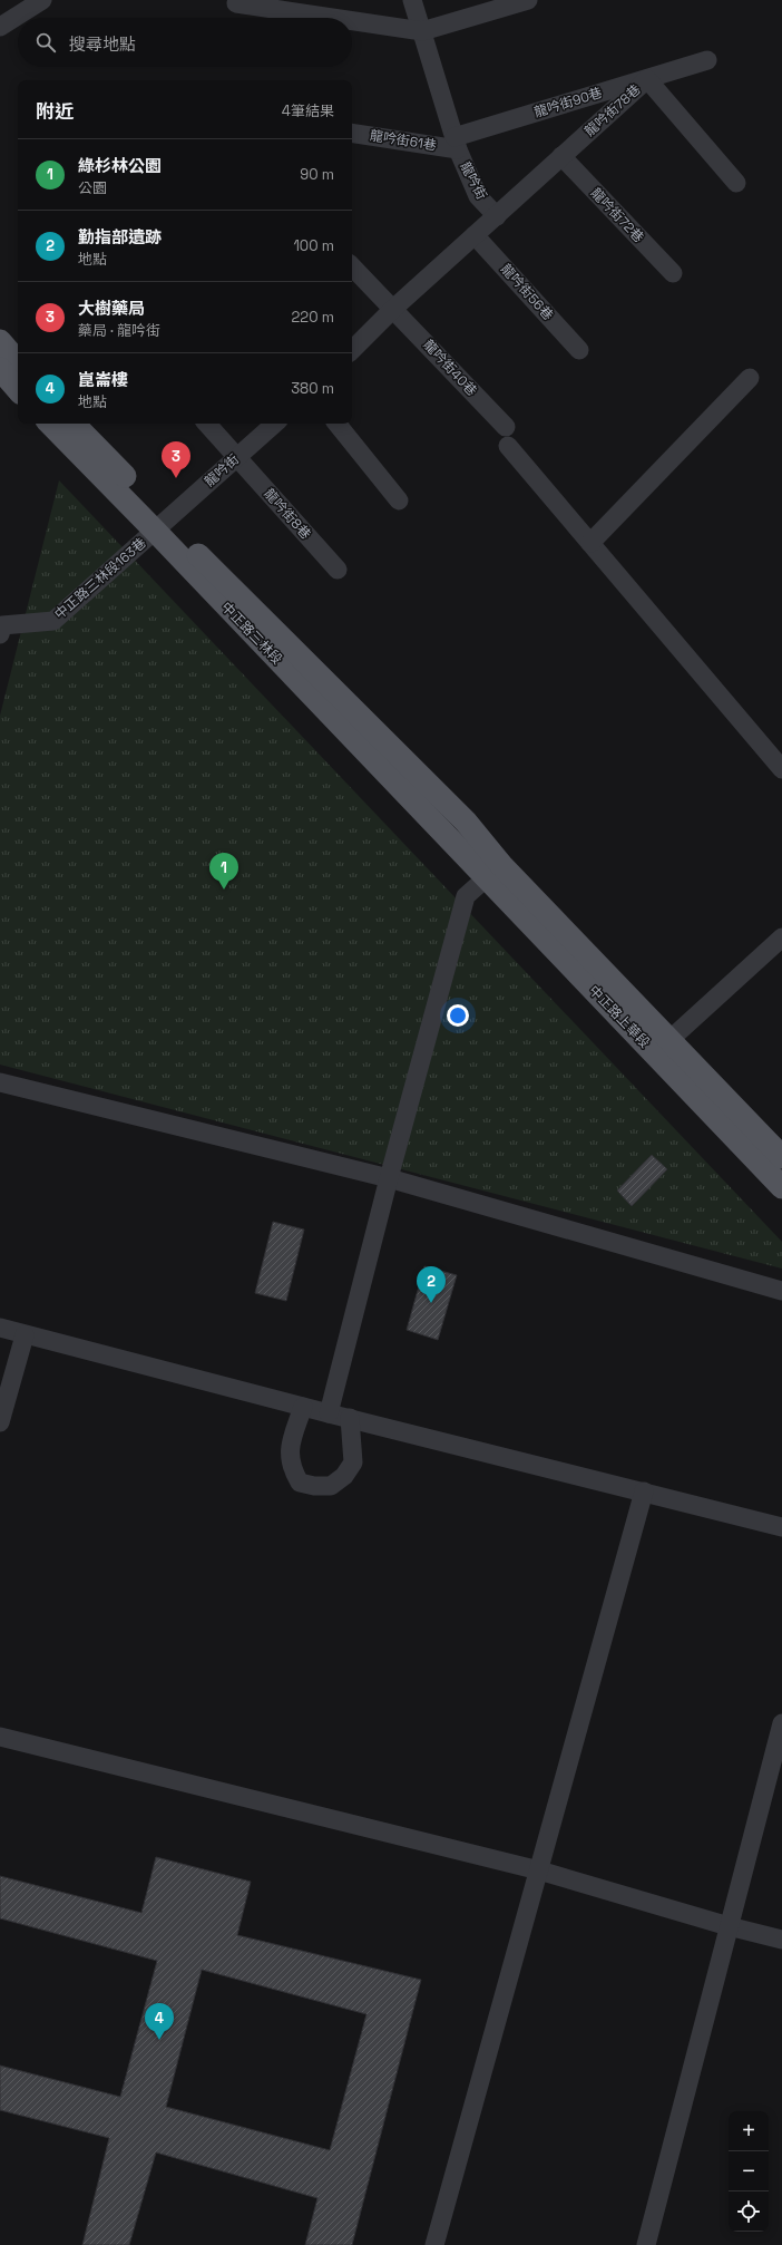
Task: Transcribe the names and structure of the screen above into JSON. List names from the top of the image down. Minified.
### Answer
{"streets":{"main road":["中正路三林段","中正路上華段"],"street":["龍吟街90巷","龍吟街78巷","龍吟街61巷","龍吟街","龍吟街72巷","龍吟街56巷","龍吟街40巷","龍吟街8巷","中正路三林段163巷"]},"crossings":[["龍吟街90巷","龍吟街78巷"],["龍吟街90巷","龍吟街61巷"],["龍吟街90巷","龍吟街"],["龍吟街78巷","龍吟街"],["龍吟街78巷","龍吟街72巷"],["龍吟街61巷","龍吟街"],["龍吟街","龍吟街8巷"],["龍吟街","中正路三林段163巷"],["龍吟街","中正路三林段"],["中正路三林段163巷","中正路三林段"],["中正路三林段","中正路上華段"]],"page":{"search":"搜尋地點","heading":["附近","4筆結果"],"list":[{"mark":"1","name":"綠杉林公園","note":"公園","value":"90 m"},{"mark":"2","name":"勤指部遺跡","note":"地點","value":"100 m"},{"mark":"3","name":"大樹藥局","note":"藥局 · 龍吟街","value":"220 m"},{"mark":"4","name":"崑崙樓","note":"地點","value":"380 m"}],"pins":["3","1","2","4"],"map_buttons":["+","−"]}}
